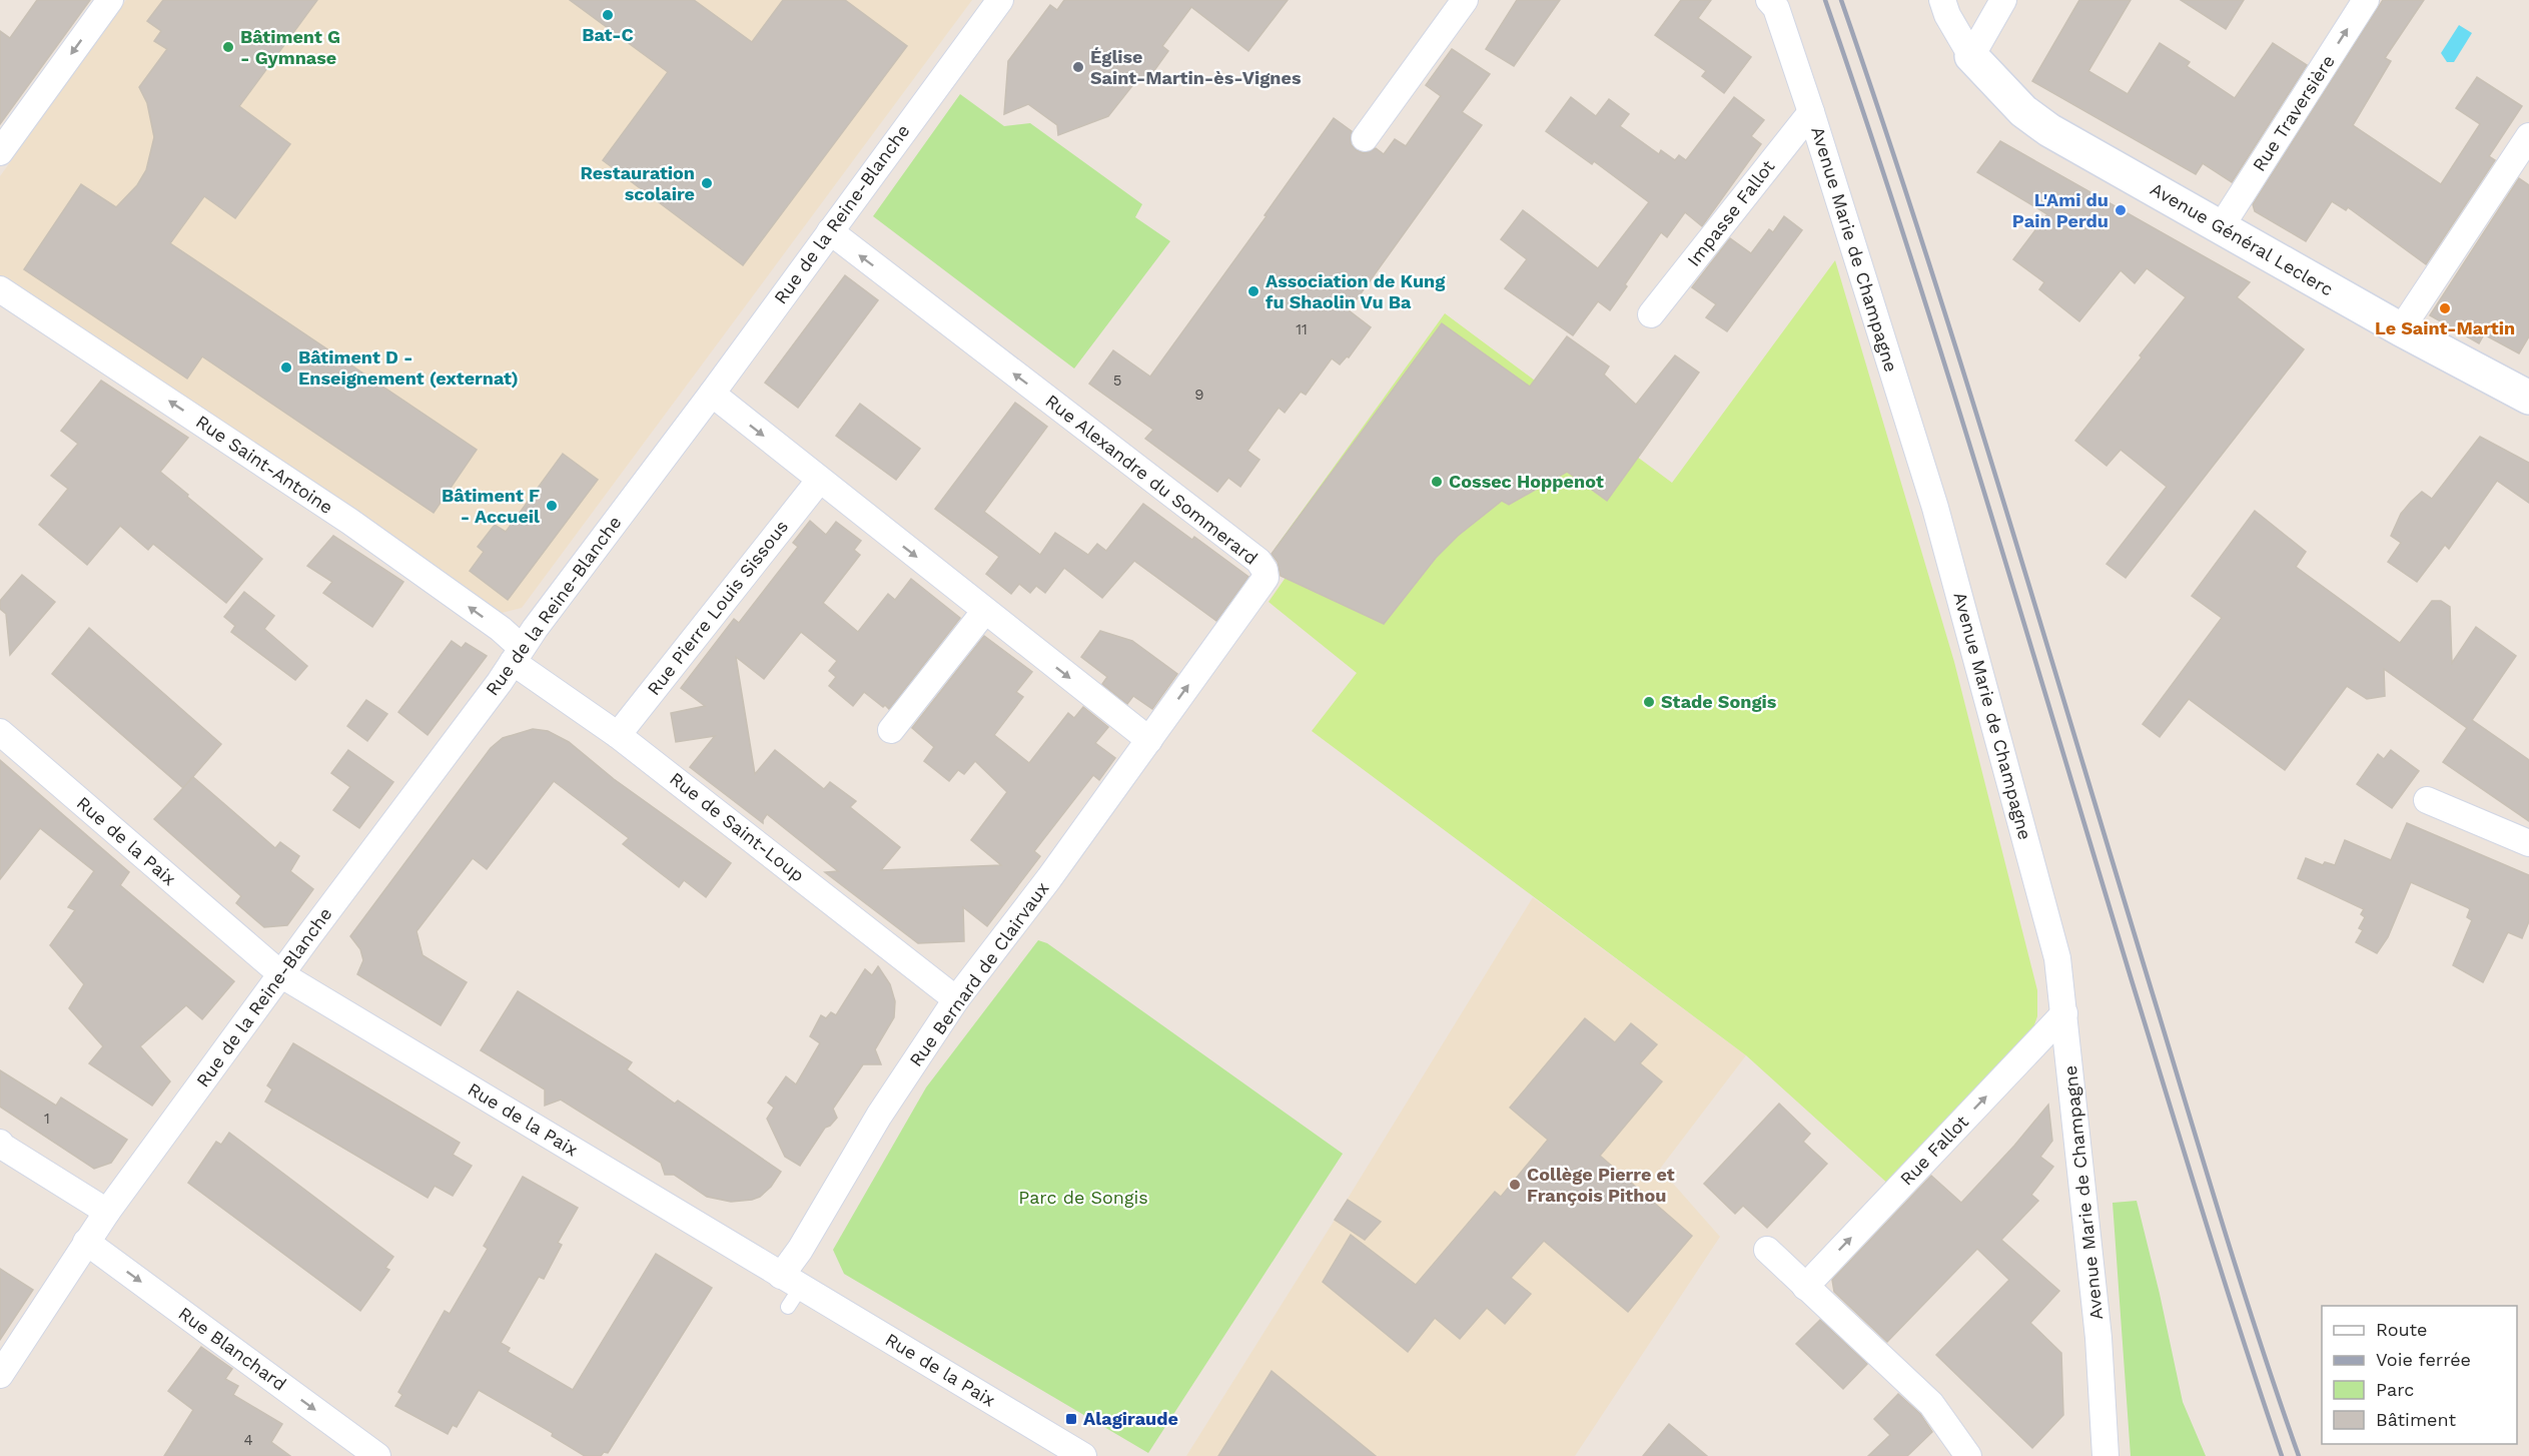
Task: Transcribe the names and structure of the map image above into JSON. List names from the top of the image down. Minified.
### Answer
{"streets":{"main road":["Avenue Général Leclerc"],"street":["Rue Traversière","Impasse Fallot","Rue de la Reine-Blanche","Avenue Marie de Champagne","Rue Saint-Antoine","Rue Alexandre du Sommerard","Rue Pierre Louis Sissous","Rue de Saint-Loup","Rue de la Paix","Rue Bernard de Clairvaux","Rue Fallot","Rue Blanchard"]},"crossings":[["Rue Traversière","Avenue Général Leclerc"],["Impasse Fallot","Avenue Marie de Champagne"],["Rue de la Reine-Blanche","Rue Saint-Antoine"],["Rue de la Reine-Blanche","Rue Alexandre du Sommerard"],["Rue de la Reine-Blanche","Rue de Saint-Loup"],["Rue de la Reine-Blanche","Rue de la Paix"],["Rue de la Reine-Blanche","Rue Blanchard"],["Avenue Marie de Champagne","Rue Fallot"],["Rue Saint-Antoine","Rue de Saint-Loup"],["Rue Alexandre du Sommerard","Rue Bernard de Clairvaux"],["Rue Pierre Louis Sissous","Rue de Saint-Loup"],["Rue de Saint-Loup","Rue Bernard de Clairvaux"],["Rue de la Paix","Rue Bernard de Clairvaux"]],"one_way":["Rue Saint-Antoine","Rue Fallot","Rue Blanchard"],"parks":["Parc de Songis"],"places":{"other":["Bat-C","Bâtiment G - Gymnase","Église Saint-Martin-ès-Vignes","Restauration scolaire","L'Ami du Pain Perdu","Association de Kung fu Shaolin Vu Ba","Le Saint-Martin","Bâtiment D - Enseignement (externat)","Cossec Hoppenot","Bâtiment F - Accueil","Stade Songis","Collège Pierre et François Pithou"],"transit":["Alagiraude"]},"house_numbers":["11","5","9","1","4"],"legend":["Route","Voie ferrée","Parc","Bâtiment"]}
